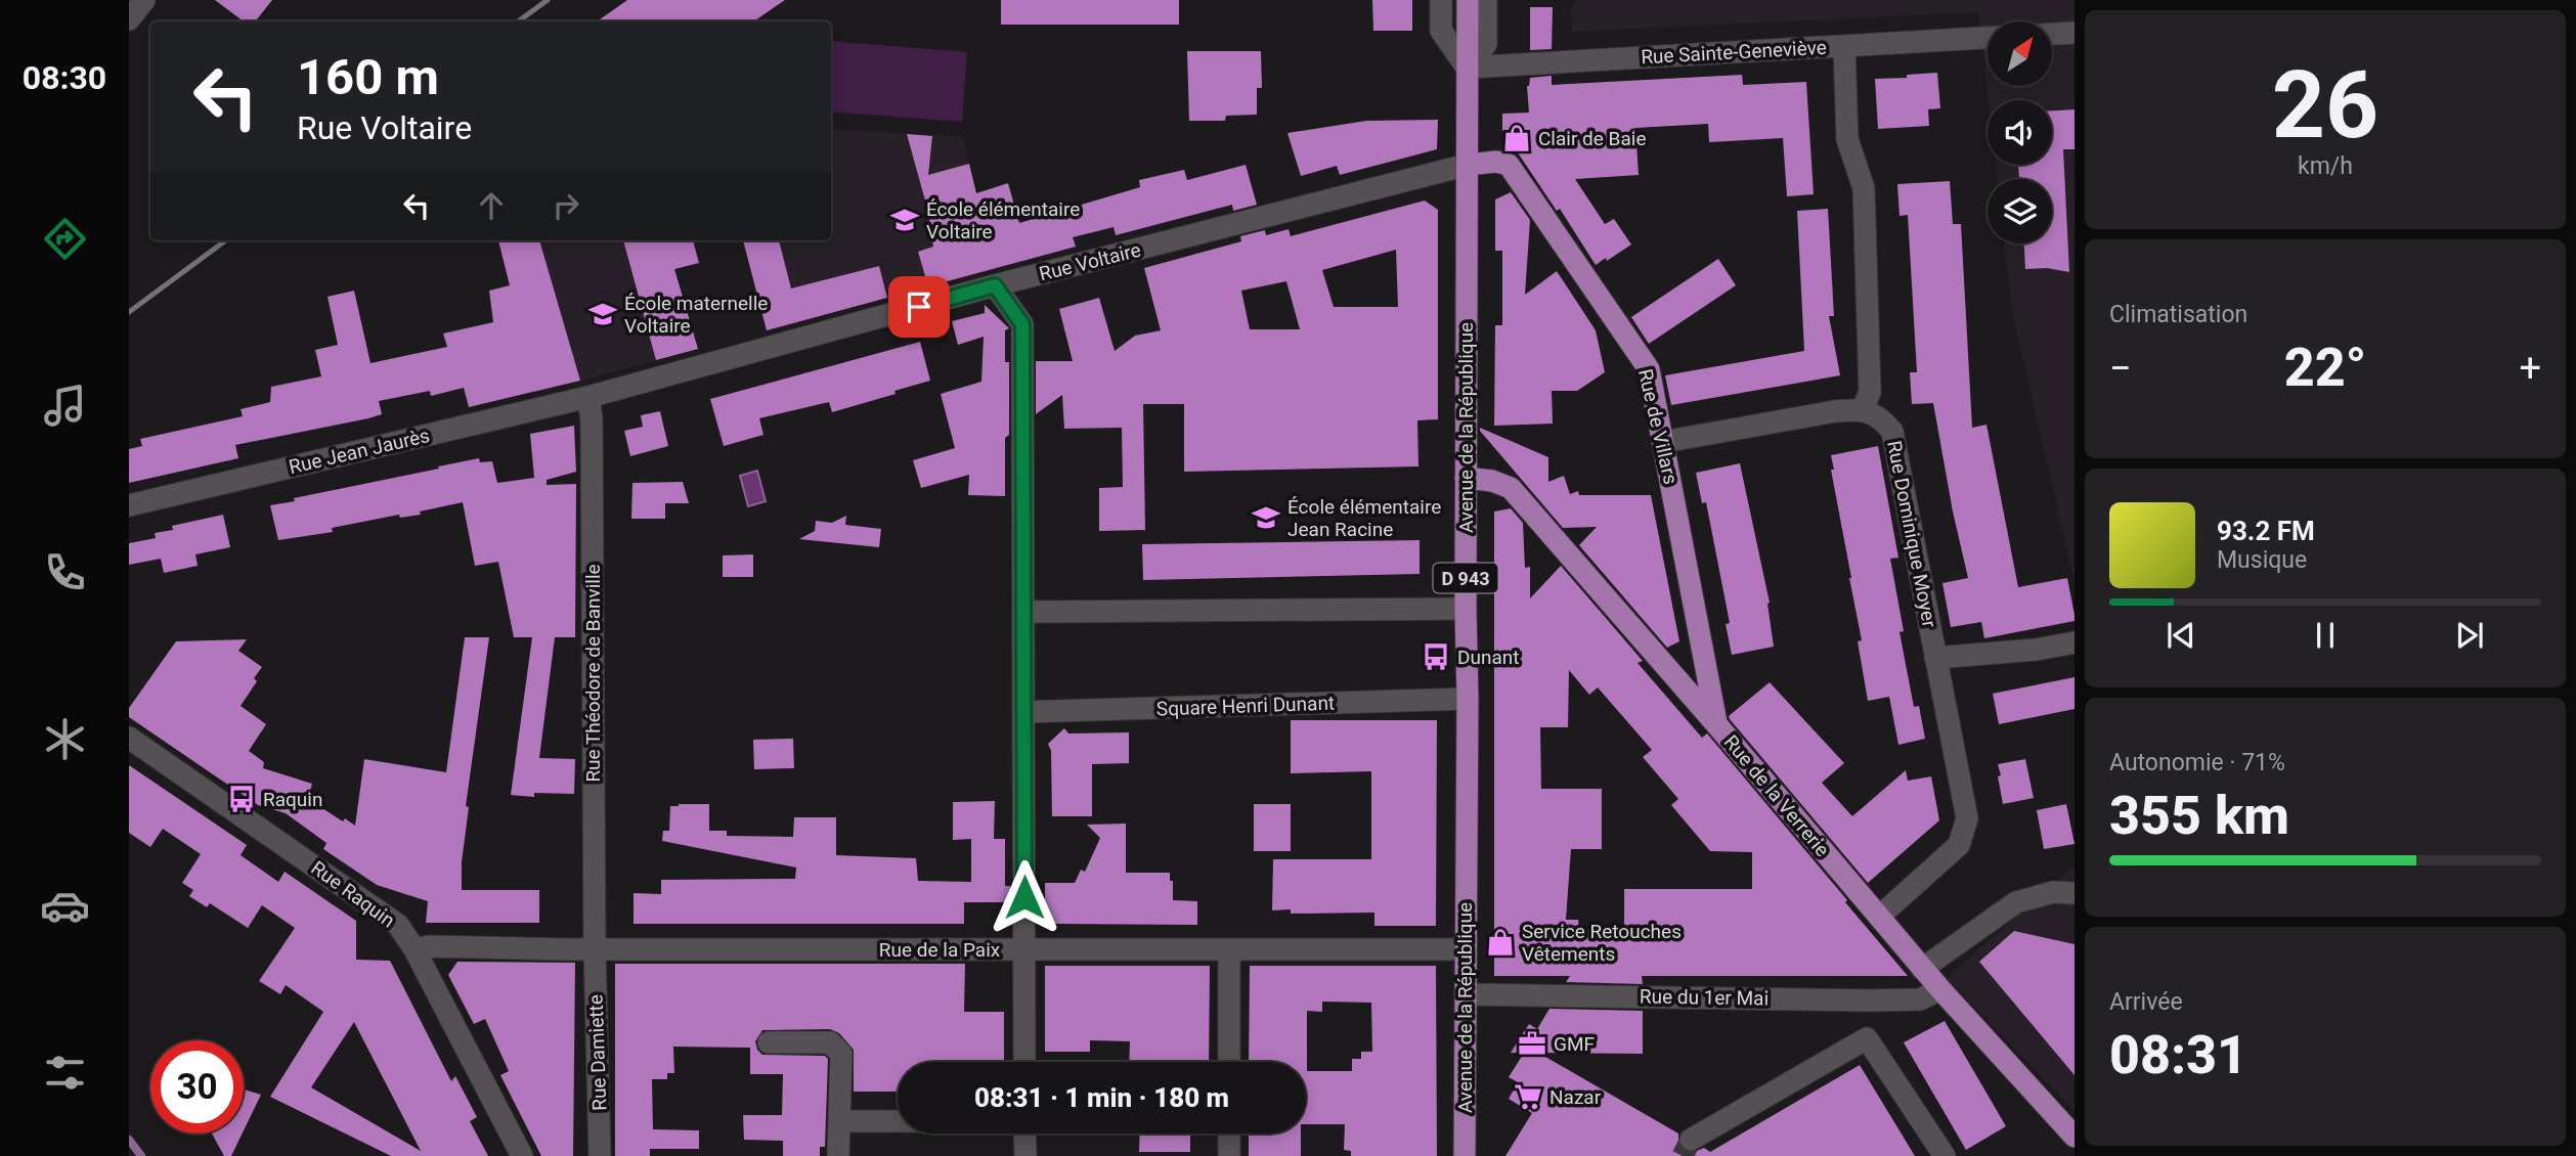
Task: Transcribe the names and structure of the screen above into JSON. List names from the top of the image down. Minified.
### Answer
{"streets":{"main road":["Rue de Villars","Avenue de la République","D 943","Rue de la Verrerie"],"street":["Rue Sainte-Geneviève","Rue Voltaire","Rue Jean Jaurès","Rue Dominique Moyer","Rue Théodore de Banville","Square Henri Dunant","Rue Raquin","Rue de la Paix","Rue du 1er Mai","Rue Damiette"]},"crossings":[["Rue Sainte-Geneviève","Avenue de la République"],["Rue Voltaire","Rue de Villars"],["Rue Voltaire","Avenue de la République"],["Rue Voltaire","Rue Jean Jaurès"],["Rue Voltaire","Rue Théodore de Banville"],["Rue de Villars","Avenue de la République"],["Rue de Villars","Rue de la Verrerie"],["Avenue de la République","Square Henri Dunant"],["Avenue de la République","Rue de la Verrerie"],["Avenue de la République","Rue de la Paix"],["Avenue de la République","Rue du 1er Mai"],["Rue Jean Jaurès","Rue Théodore de Banville"],["Rue Dominique Moyer","Rue de la Verrerie"],["Rue Théodore de Banville","Rue de la Paix"],["Rue Théodore de Banville","Rue Damiette"],["Rue de la Verrerie","Rue du 1er Mai"],["Rue Raquin","Rue de la Paix"],["Rue de la Paix","Rue Damiette"]],"places":{"shop":["Clair de Baie","Service Retouches Vêtements"],"school or university":["École élémentaire Voltaire","École maternelle Voltaire","École élémentaire Jean Racine"],"bus stop":["Dunant","Raquin"],"office":["GMF"],"supermarket":["Nazar"]},"north":"top right","page":{"tabs":"08:30","tile":[["26","km/h"],"Climatisation",["Autonomie · 71%","355 km"],["Arrivée","08:31"]],"turn":["160 m","Rue Voltaire"],"heat":["−","22°","+"],"song":["93.2 FM","Musique"],"limit":"30","trip":"08:31 · 1 min · 180 m"}}
